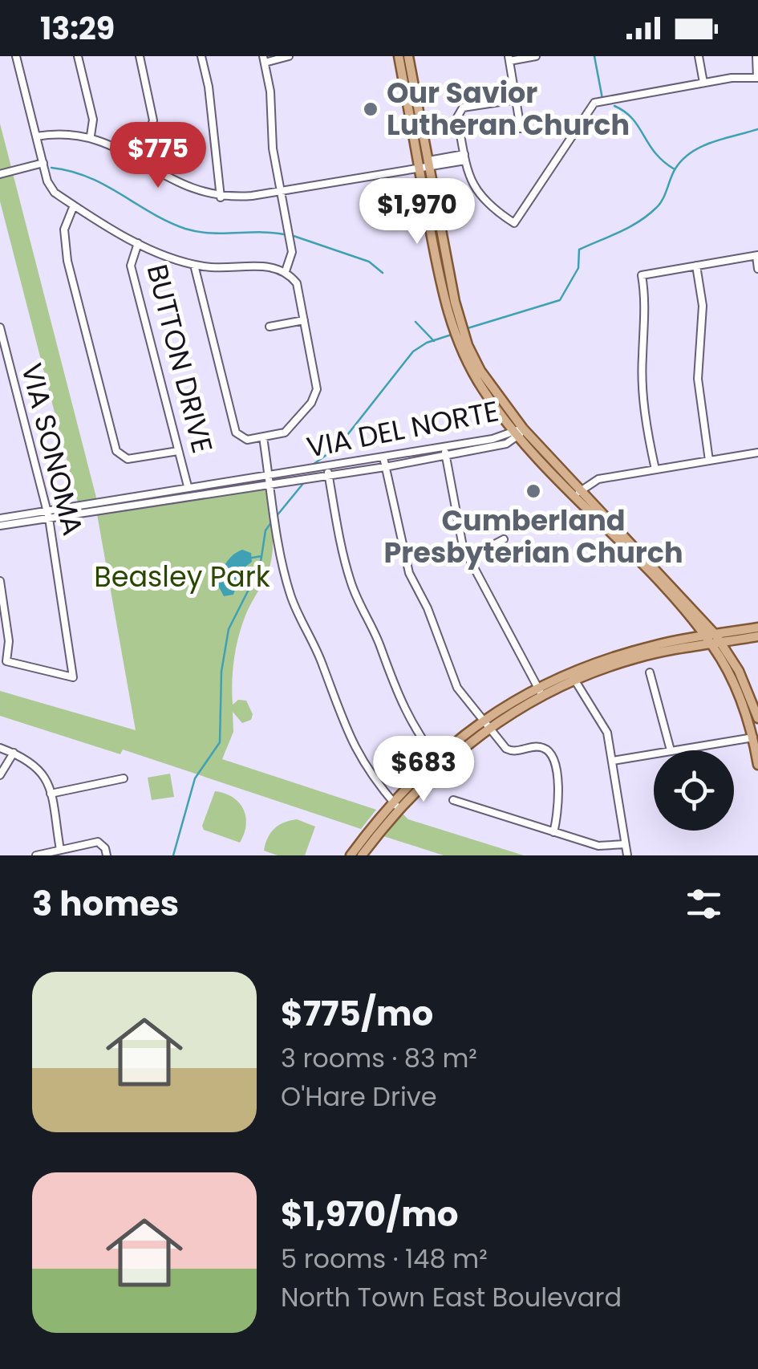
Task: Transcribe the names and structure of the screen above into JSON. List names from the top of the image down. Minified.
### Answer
{"streets":{"street":["BUTTON DRIVE","VIA DEL NORTE","VIA SONOMA"]},"crossings":[["BUTTON DRIVE","VIA DEL NORTE"],["VIA DEL NORTE","VIA SONOMA"]],"parks":["Beasley Park"],"places":["Our Savior Lutheran Church","Cumberland Presbyterian Church"],"page":{"status":"13:29","price":["$775","$1,970","$683"],"heading":"3 homes","list":[{"name":"$775/mo","note":"3 rooms · 83 m² · O'Hare Drive"},{"name":"$1,970/mo","note":"5 rooms · 148 m² · North Town East Boulevard"}]}}
